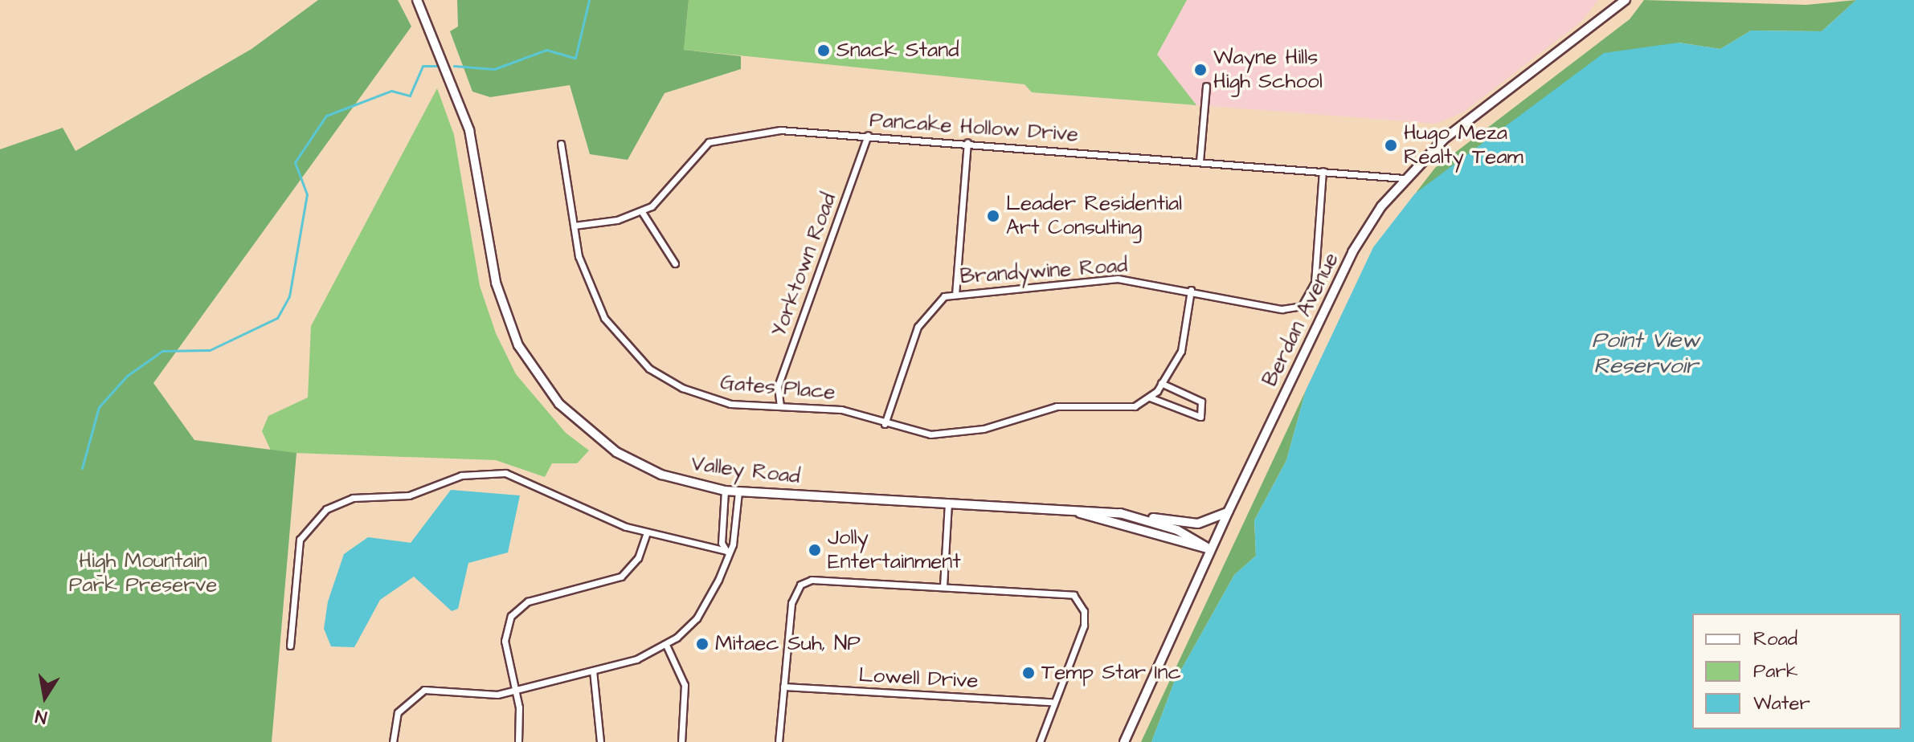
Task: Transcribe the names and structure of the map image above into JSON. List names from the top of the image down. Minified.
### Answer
{"streets":{"main road":["Berdan Avenue","Valley Road"],"street":["Pancake Hollow Drive","Yorktown Road","Brandywine Road","Gates Place","Lowell Drive"]},"crossings":[["Pancake Hollow Drive","Yorktown Road"],["Pancake Hollow Drive","Brandywine Road"],["Pancake Hollow Drive","Berdan Avenue"],["Pancake Hollow Drive","Gates Place"],["Yorktown Road","Gates Place"],["Brandywine Road","Gates Place"],["Berdan Avenue","Valley Road"]],"water":["Point View Reservoir"],"parks":["High Mountain Park Preserve"],"places":["Snack Stand","Wayne Hills High School","Hugo Meza Realty Team","Leader Residential Art Consulting","Jolly Entertainment","Mitaec Suh, NP","Temp Star Inc"],"legend":["Road","Park","Water"],"north":"bottom"}
